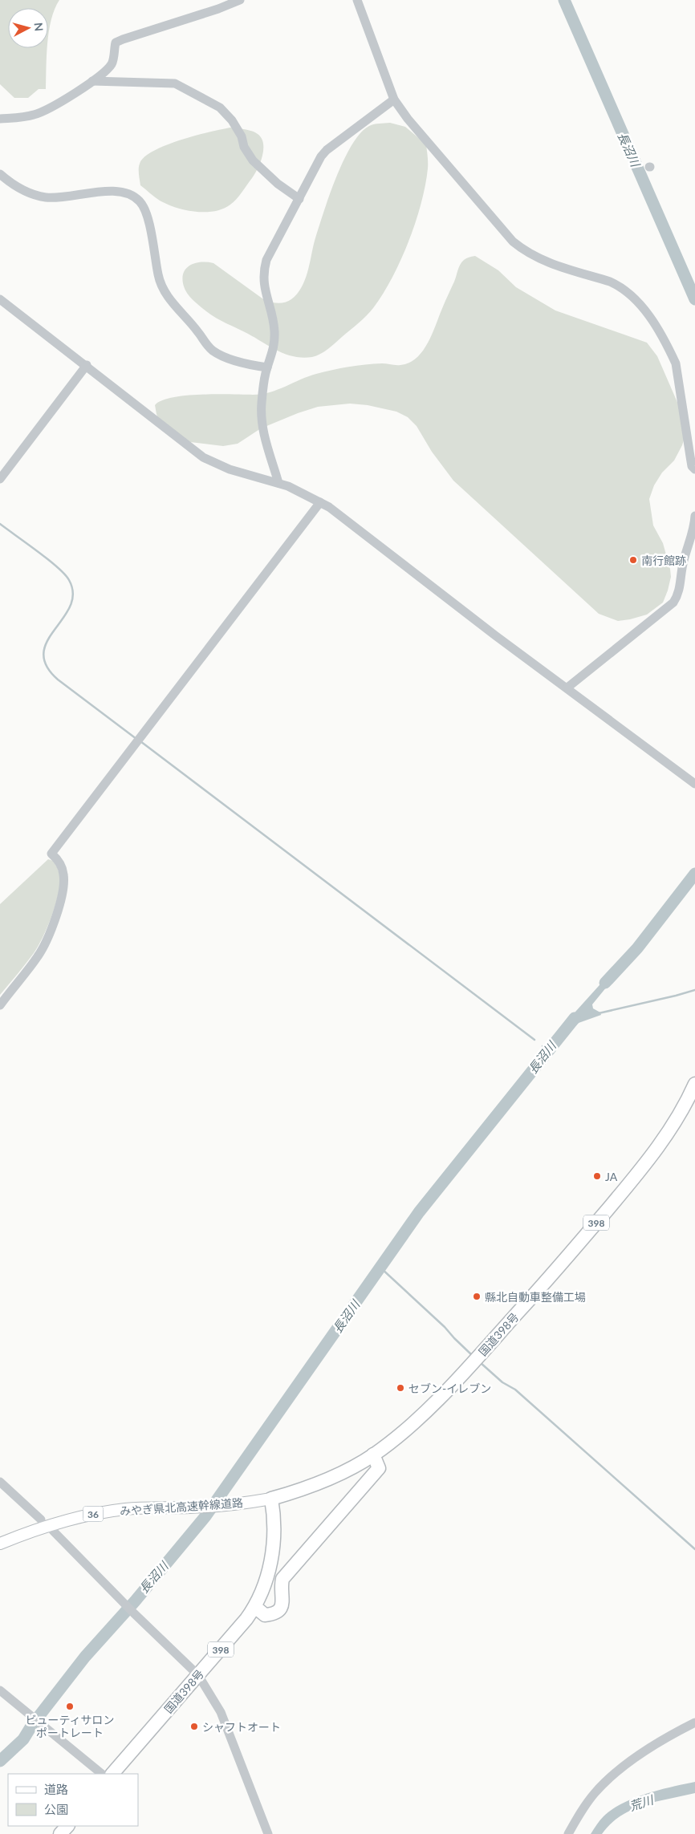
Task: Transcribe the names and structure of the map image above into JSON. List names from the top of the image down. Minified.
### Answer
{"streets":{"highway":["398","国道398号"],"main road":["みやぎ県北高速幹線道路","36"]},"crossings":[["国道398号","みやぎ県北高速幹線道路"]],"water":["長沼川","荒川"],"places":["南行館跡","JA","縣北自動車整備工場","セブン-イレブン","ビューティサロン ポートレート","シャフトオート"],"legend":["道路","公園"],"north":"right"}
